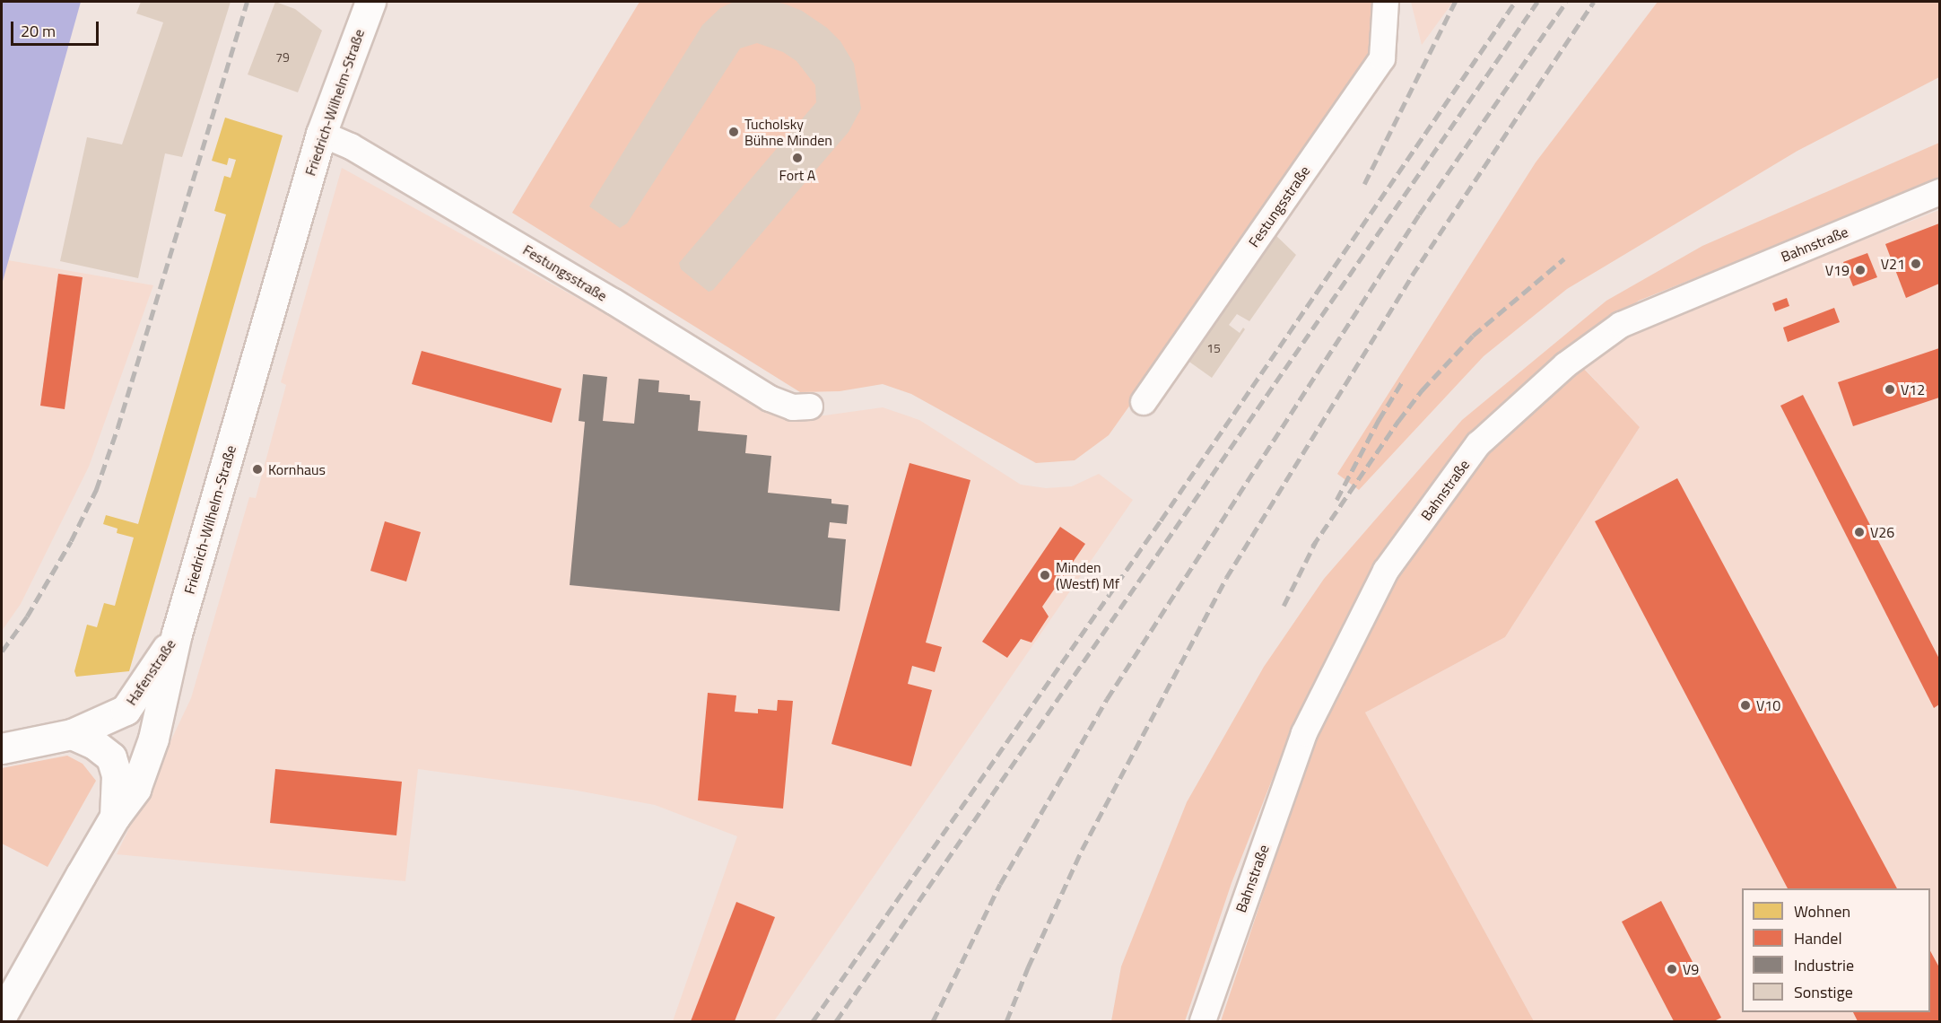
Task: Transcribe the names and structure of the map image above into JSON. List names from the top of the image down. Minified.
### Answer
{"streets":{"main road":["Friedrich-Wilhelm-Straße","Hafenstraße"],"street":["Festungsstraße","Bahnstraße"]},"crossings":[["Friedrich-Wilhelm-Straße","Festungsstraße"],["Friedrich-Wilhelm-Straße","Hafenstraße"]],"places":["Tucholsky Bühne Minden","Fort A","V21","V19","V12","Kornhaus","V26","Minden (Westf) Mf","V10","V9"],"house_numbers":["79","15"],"legend":["Wohnen","Handel","Industrie","Sonstige"],"scale_bar":"20 m"}
